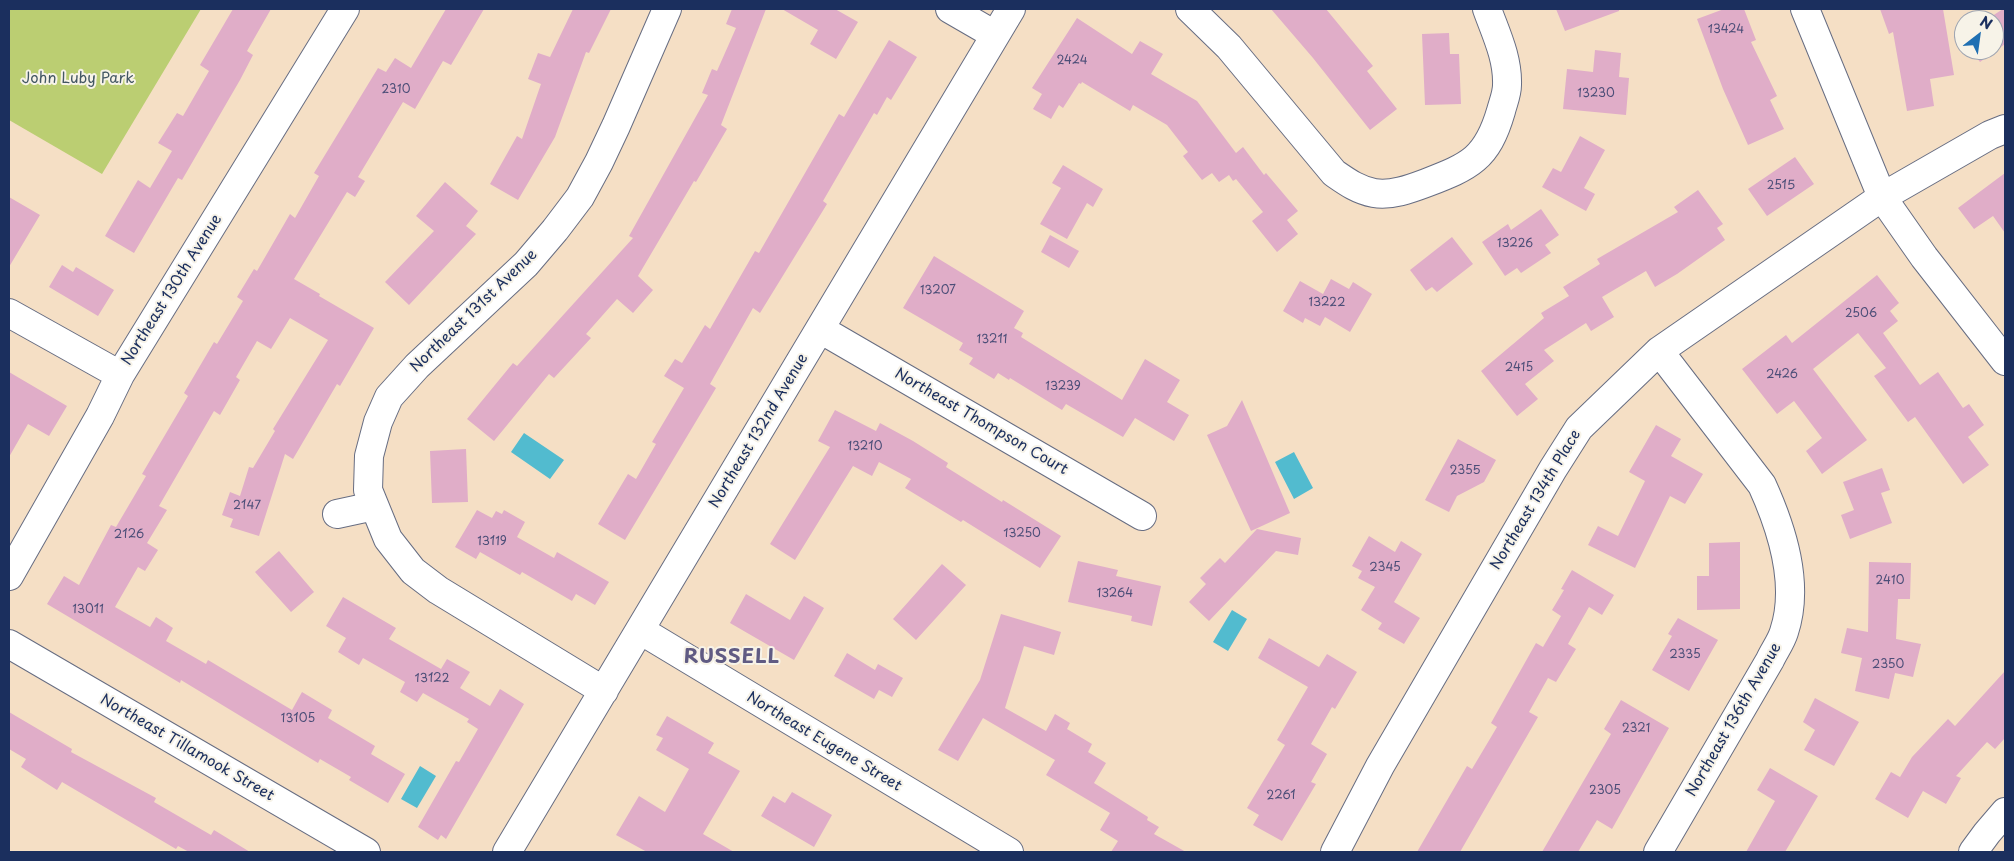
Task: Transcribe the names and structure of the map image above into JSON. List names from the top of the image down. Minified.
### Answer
{"streets":{"street":["Northeast 130th Avenue","Northeast 131st Avenue","Northeast Thompson Court","Northeast 132nd Avenue","Northeast 134th Place","Northeast 136th Avenue","Northeast Eugene Street","Northeast Tillamook Street"]},"crossings":[["Northeast Thompson Court","Northeast 132nd Avenue"],["Northeast 132nd Avenue","Northeast Eugene Street"],["Northeast 134th Place","Northeast 136th Avenue"]],"districts":["RUSSELL"],"parks":["John Luby Park"],"house_numbers":["13424","2424","2310","13230","2515","13226","13207","13222","2506","13211","2415","2426","13239","13210","2355","2147","13250","2126","13119","2345","2410","13264","13011","2335","2350","13122","13105","2321","2305","2261"],"north":"top right"}
